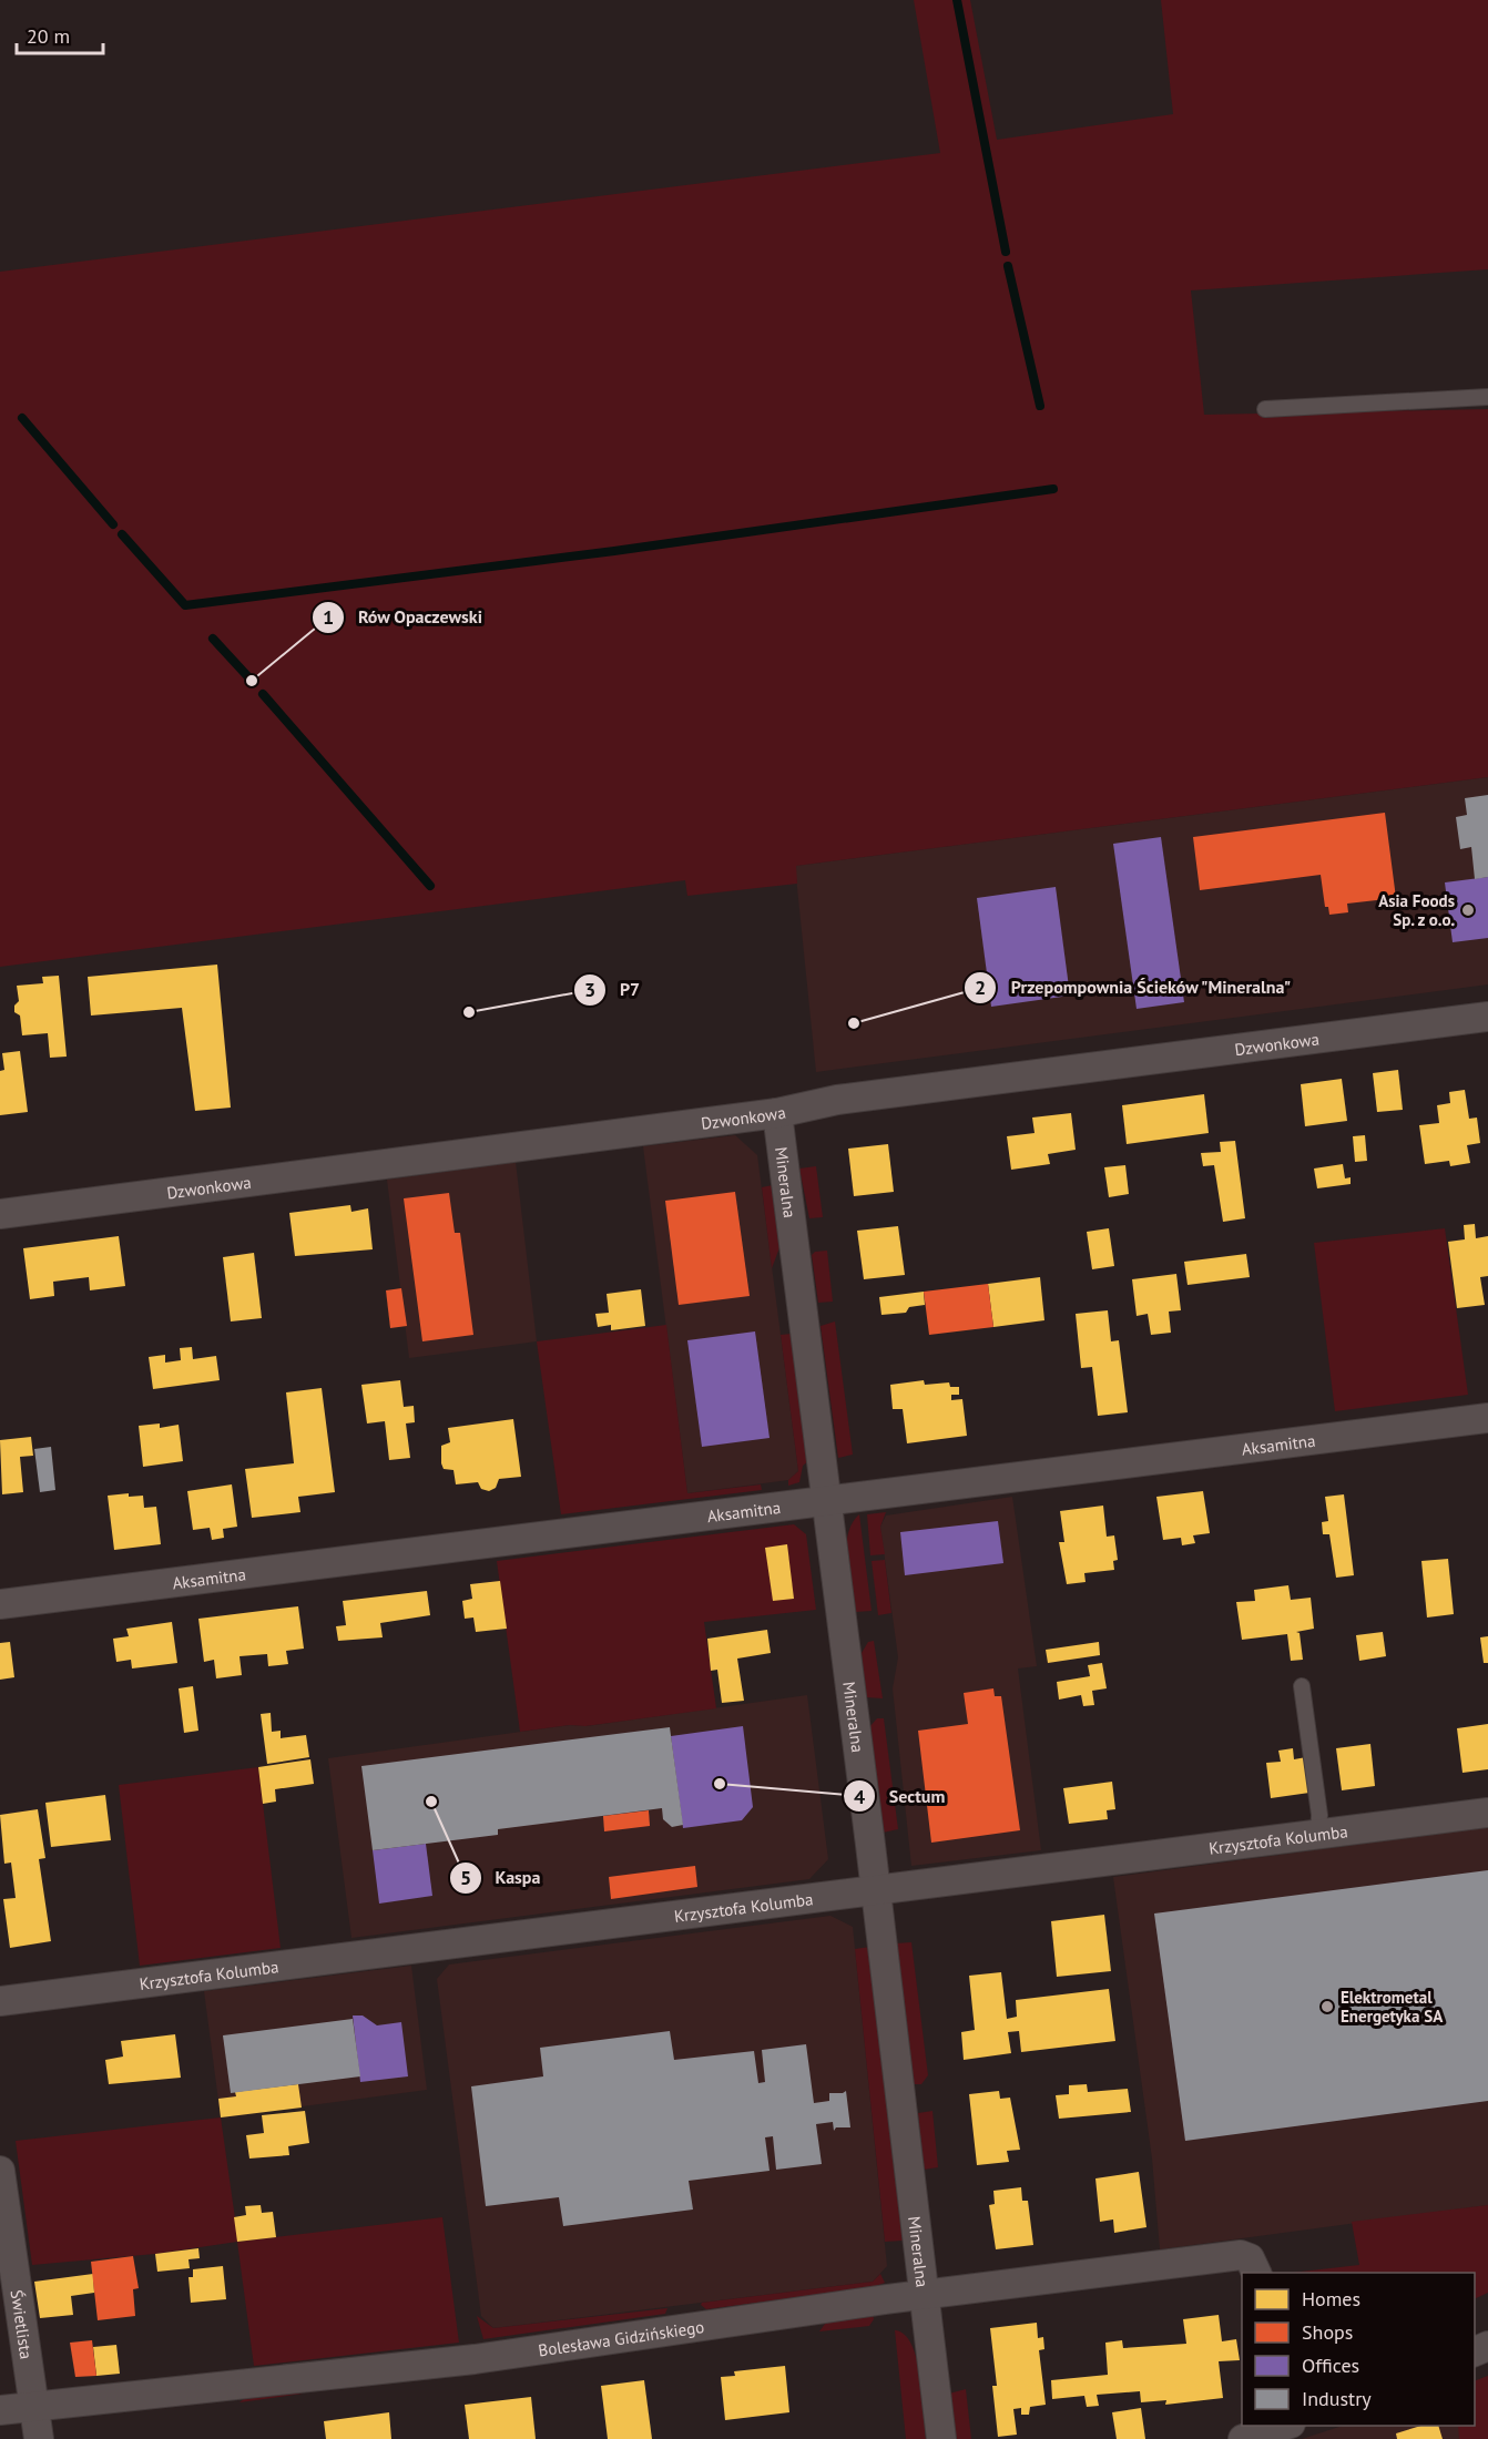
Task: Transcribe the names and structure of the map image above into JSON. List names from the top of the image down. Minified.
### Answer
{"streets":{"street":["Dzwonkowa","Mineralna","Aksamitna","Krzysztofa Kolumba","Świetlista","Bolesława Gidzińskiego"]},"crossings":[["Dzwonkowa","Mineralna"],["Mineralna","Aksamitna"],["Mineralna","Krzysztofa Kolumba"],["Mineralna","Bolesława Gidzińskiego"],["Świetlista","Bolesława Gidzińskiego"]],"places":["Rów Opaczewski","Asia Foods Sp. z o.o.","P7","Przepompownia Ścieków \"Mineralna\"","Sectum","Kaspa","Elektrometal Energetyka SA"],"legend":["Homes","Shops","Offices","Industry"],"scale_bar":"20 m"}
